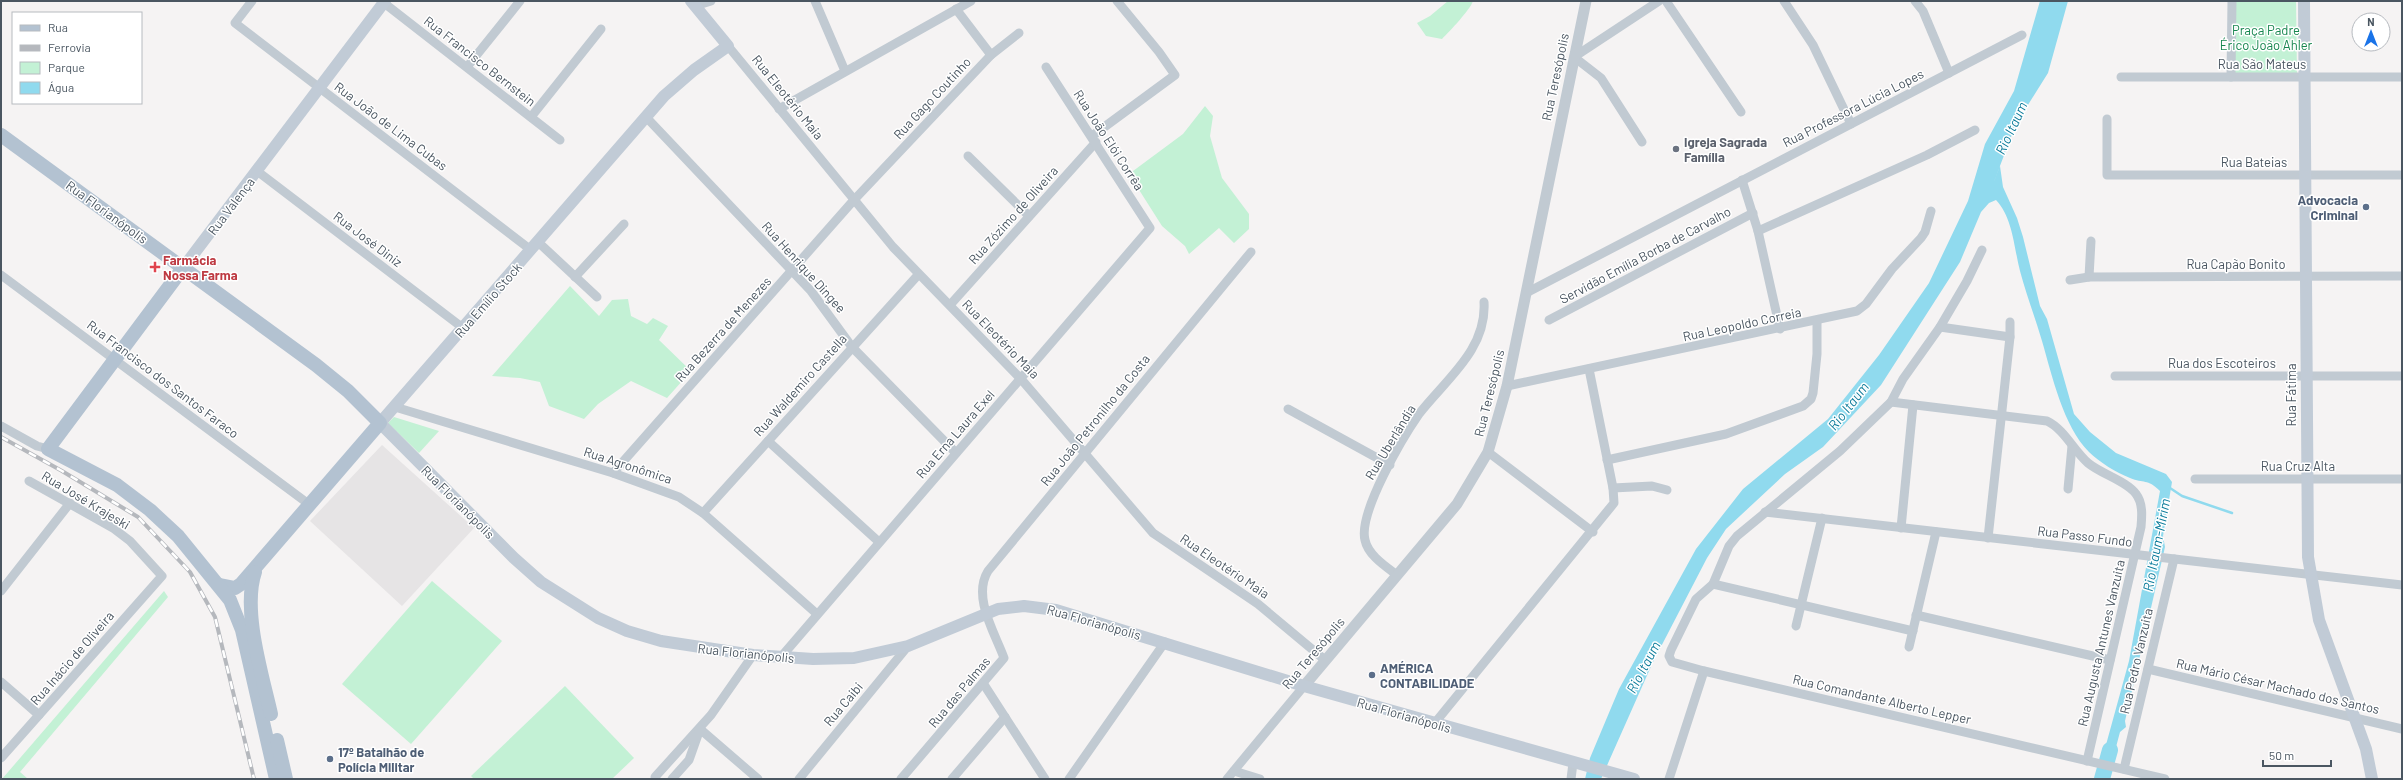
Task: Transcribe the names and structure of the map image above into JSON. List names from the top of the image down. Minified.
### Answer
{"streets":{"main road":["Rua Eleotério Maia","Rua Valença","Rua Florianópolis","Rua Emílio Stock","Rua Fátima"],"street":["Rua Francisco Bernstein","Rua São Mateus","Rua Teresópolis","Rua Gago Coutinho","Rua Professora Lúcia Lopes","Rua João de Lima Cubas","Rua João Elói Corrêa","Rua Bateias","Rua Zózimo de Oliveira","Rua José Diniz","Servidão Emília Borba de Carvalho","Rua Capão Bonito","Rua Henrique Dingee","Rua Leopoldo Correia","Rua Bezerra de Menezes","Rua dos Escoteiros","Rua Francisco dos Santos Faraco","Rua Waldemiro Castella","Rua João Petronilho da Costa","Rua Erna Laura Exel","Rua Uberlândia","Rua Agronômica","Rua Cruz Alta","Rua José Krajeski","Rua Passo Fundo","Rua Augusta Antunes Vanzuita","Rua Inácio de Oliveira","Rua Pedro Vanzuita","Rua Mário César Machado dos Santos","Rua das Palmas","Rua Comandante Alberto Lepper","Rua Caibi"]},"crossings":[["Rua Francisco Bernstein","Rua Valença"],["Rua São Mateus","Rua Fátima"],["Rua Teresópolis","Rua Eleotério Maia"],["Rua Teresópolis","Rua Professora Lúcia Lopes"],["Rua Teresópolis","Rua Florianópolis"],["Rua Teresópolis","Rua Leopoldo Correia"],["Rua Teresópolis","Rua Uberlândia"],["Rua Eleotério Maia","Rua Gago Coutinho"],["Rua Eleotério Maia","Rua Zózimo de Oliveira"],["Rua Eleotério Maia","Rua Emílio Stock"],["Rua Eleotério Maia","Rua Bezerra de Menezes"],["Rua Eleotério Maia","Rua Waldemiro Castella"],["Rua Eleotério Maia","Rua João Petronilho da Costa"],["Rua Eleotério Maia","Rua Erna Laura Exel"],["Rua Gago Coutinho","Rua Bezerra de Menezes"],["Rua João de Lima Cubas","Rua Valença"],["Rua João de Lima Cubas","Rua Emílio Stock"],["Rua João Elói Corrêa","Rua Zózimo de Oliveira"],["Rua João Elói Corrêa","Rua Erna Laura Exel"],["Rua Bateias","Rua Fátima"],["Rua Valença","Rua Florianópolis"],["Rua Valença","Rua José Diniz"],["Rua Valença","Rua Francisco dos Santos Faraco"],["Rua Florianópolis","Rua Emílio Stock"],["Rua Florianópolis","Rua João Petronilho da Costa"],["Rua Florianópolis","Rua Erna Laura Exel"],["Rua Florianópolis","Rua das Palmas"],["Rua Florianópolis","Rua Caibi"],["Rua José Diniz","Rua Emílio Stock"],["Rua Capão Bonito","Rua Fátima"],["Rua Henrique Dingee","Rua Emílio Stock"],["Rua Henrique Dingee","Rua Bezerra de Menezes"],["Rua Henrique Dingee","Rua Waldemiro Castella"],["Rua Henrique Dingee","Rua Erna Laura Exel"],["Rua Emílio Stock","Rua Francisco dos Santos Faraco"],["Rua Emílio Stock","Rua Agronômica"],["Rua Bezerra de Menezes","Rua Agronômica"],["Rua dos Escoteiros","Rua Fátima"],["Rua Waldemiro Castella","Rua Agronômica"],["Rua Fátima","Rua Cruz Alta"],["Rua Fátima","Rua Passo Fundo"],["Rua Fátima","Rua Mário César Machado dos Santos"],["Rua João Petronilho da Costa","Rua das Palmas"],["Rua Erna Laura Exel","Rua Agronômica"],["Rua José Krajeski","Rua Inácio de Oliveira"],["Rua Passo Fundo","Rua Augusta Antunes Vanzuita"],["Rua Passo Fundo","Rua Pedro Vanzuita"],["Rua Augusta Antunes Vanzuita","Rua Comandante Alberto Lepper"],["Rua Pedro Vanzuita","Rua Mário César Machado dos Santos"],["Rua Pedro Vanzuita","Rua Comandante Alberto Lepper"]],"water":["Rio Itaum","Rio Itaum-Mirim"],"parks":["Praça Padre Érico João Ahler"],"places":{"other":["Igreja Sagrada Família","Advocacia Criminal","AMÉRICA CONTABILIDADE","17º Batalhão de Polícia Militar"],"health":["Farmácia Nossa Farma"]},"legend":["Rua","Ferrovia","Parque","Água"],"scale_bar":"50 m","north":"top"}
